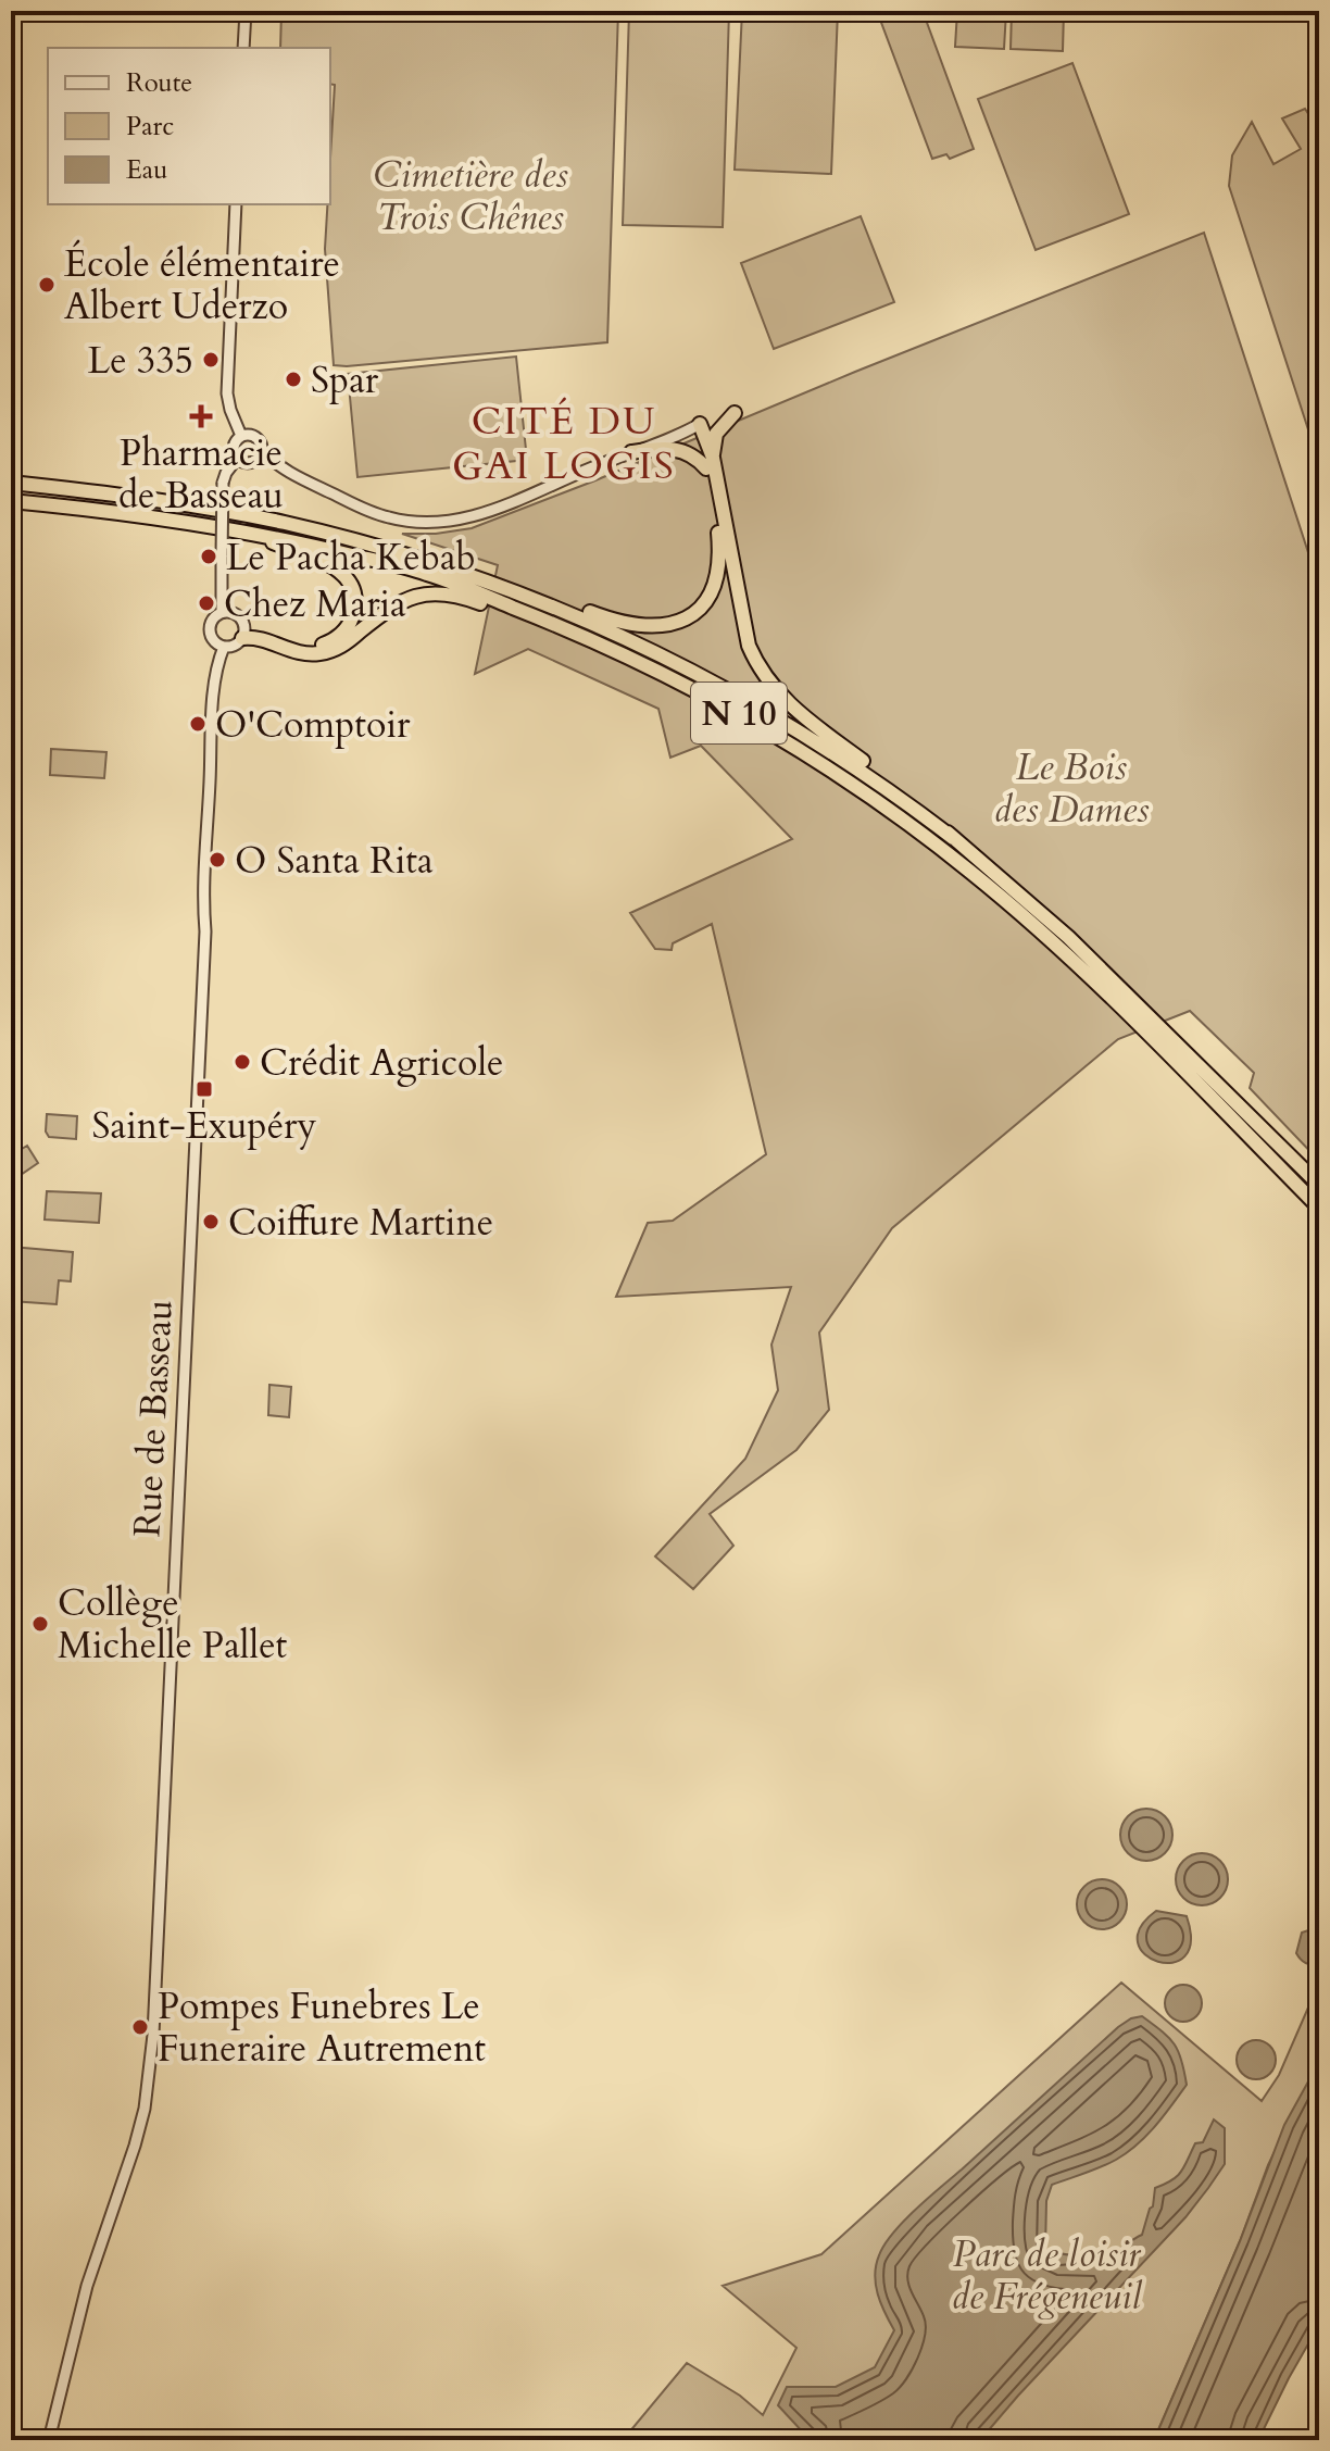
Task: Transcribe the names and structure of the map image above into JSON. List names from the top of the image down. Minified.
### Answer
{"streets":{"highway":["N 10"],"street":["Rue de Basseau"]},"districts":["CITÉ DU GAI LOGIS"],"parks":["Cimetière des Trois Chênes","Le Bois des Dames","Parc de loisir de Frégeneuil"],"places":{"other":["École élémentaire Albert Uderzo","Le 335","Spar","Le Pacha Kebab","Chez Maria","O'Comptoir","O Santa Rita","Crédit Agricole","Coiffure Martine","Collège Michelle Pallet","Pompes Funebres Le Funeraire Autrement"],"health":["Pharmacie de Basseau"],"transit":["Saint-Exupéry"]},"legend":["Route","Parc","Eau"]}
